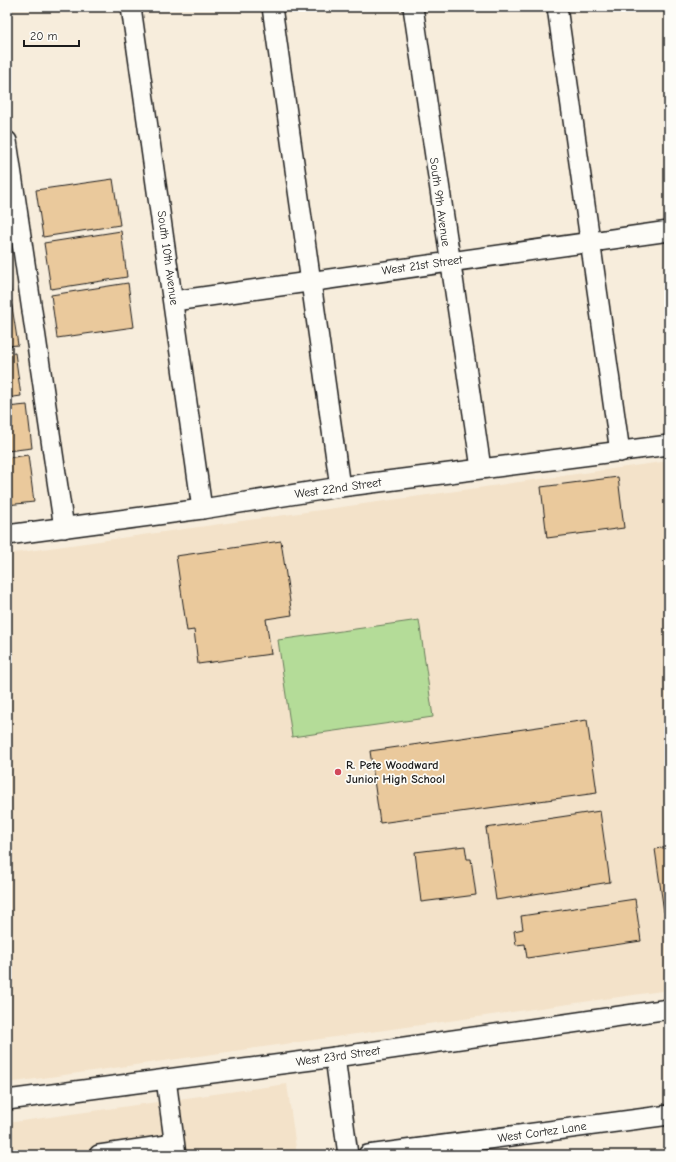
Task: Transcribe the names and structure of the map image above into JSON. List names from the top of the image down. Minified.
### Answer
{"streets":{"street":["South 9th Avenue","South 10th Avenue","West 21st Street","West 22nd Street","West 23rd Street","West Cortez Lane"]},"crossings":[["South 9th Avenue","West 21st Street"],["South 9th Avenue","West 22nd Street"],["South 10th Avenue","West 21st Street"],["South 10th Avenue","West 22nd Street"]],"places":["R. Pete Woodward Junior High School"],"scale_bar":"20 m"}
